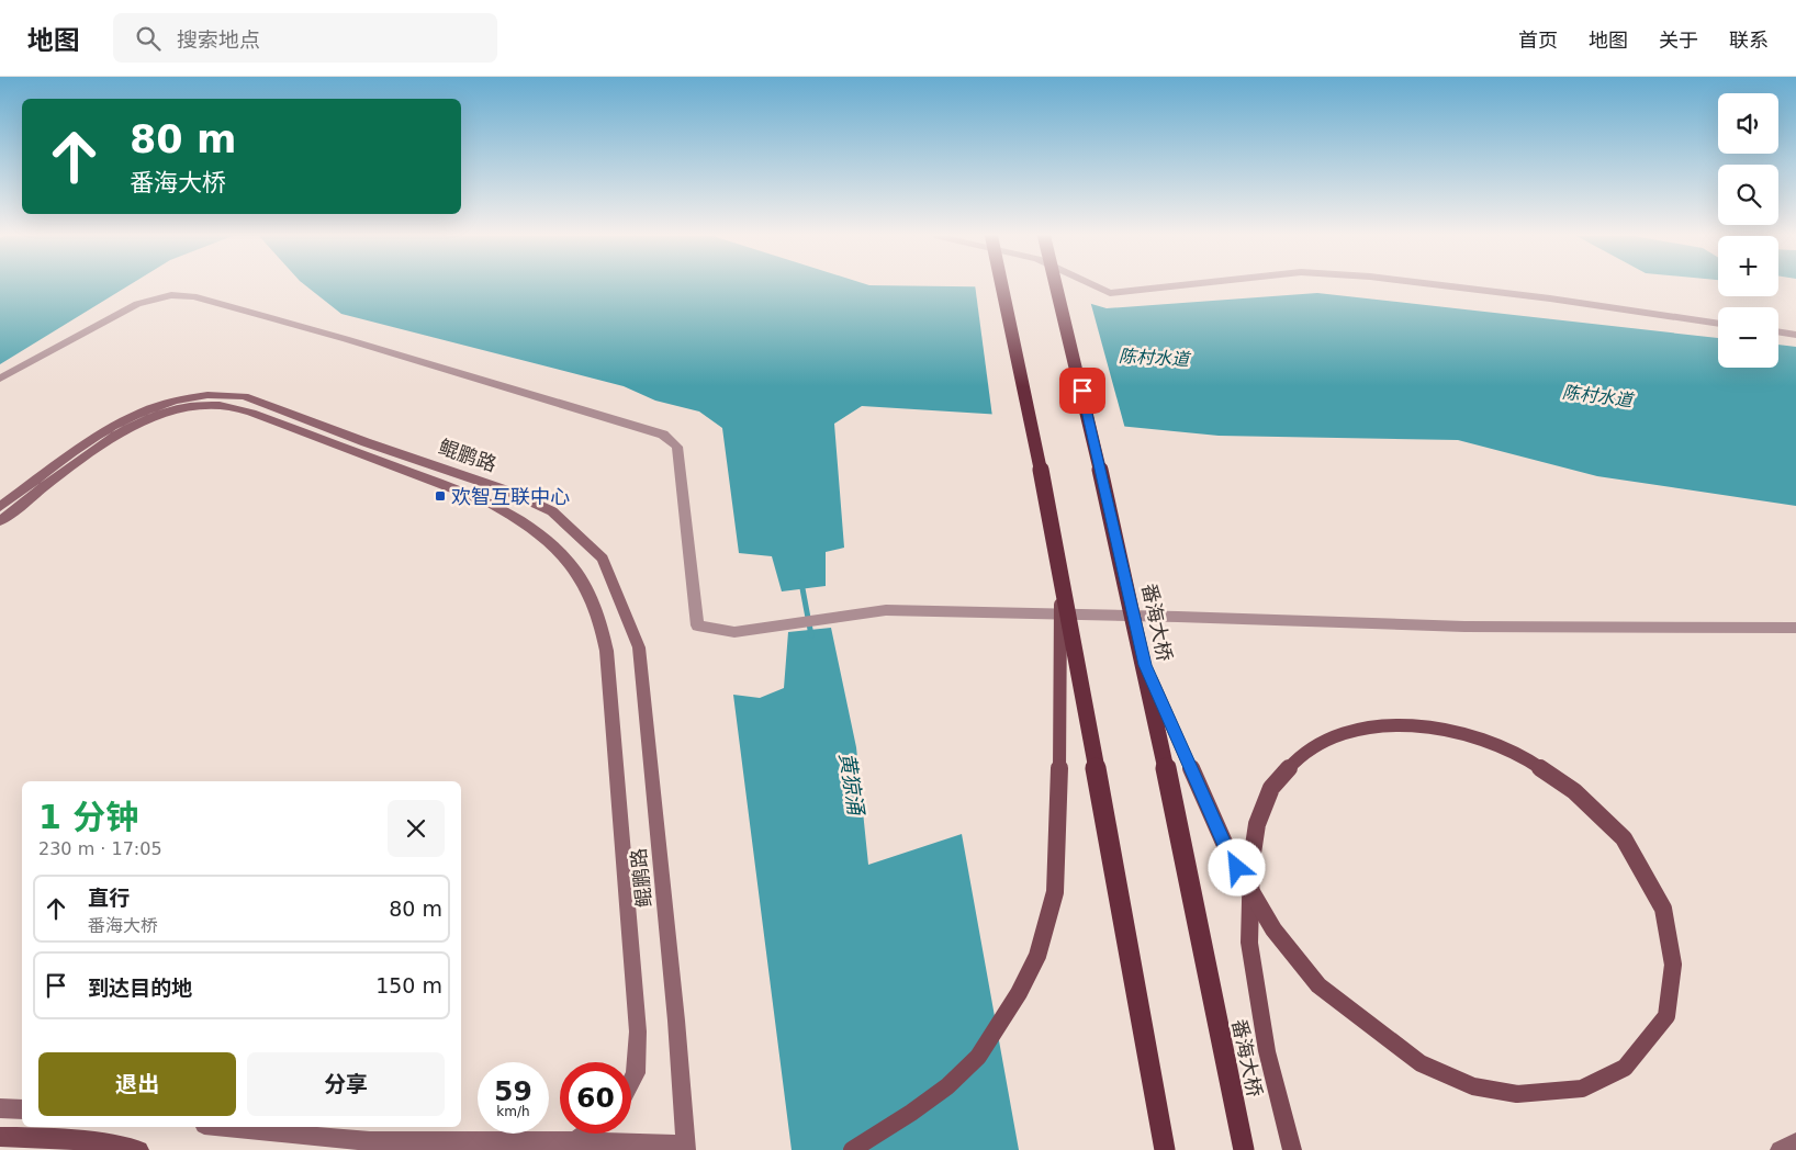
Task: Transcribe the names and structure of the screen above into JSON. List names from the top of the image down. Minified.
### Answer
{"streets":{"highway":["番海大桥"],"street":["鲲鹏路"]},"water":["陈村水道","黄猄涌"],"places":{"transit":["欢智互联中心"]},"page":{"header":"地图","search":"搜索地点","nav":["首页","地图","关于","联系"],"map_buttons":["+","−"],"turn":["80 m","番海大桥"],"heading":["1 分钟","230 m · 17:05"],"list":[{"name":"直行","note":"番海大桥","value":"80 m"},{"name":"到达目的地","value":"150 m"}],"buttons":["退出","分享"],"speed":"59 km/h","limit":"60"}}
